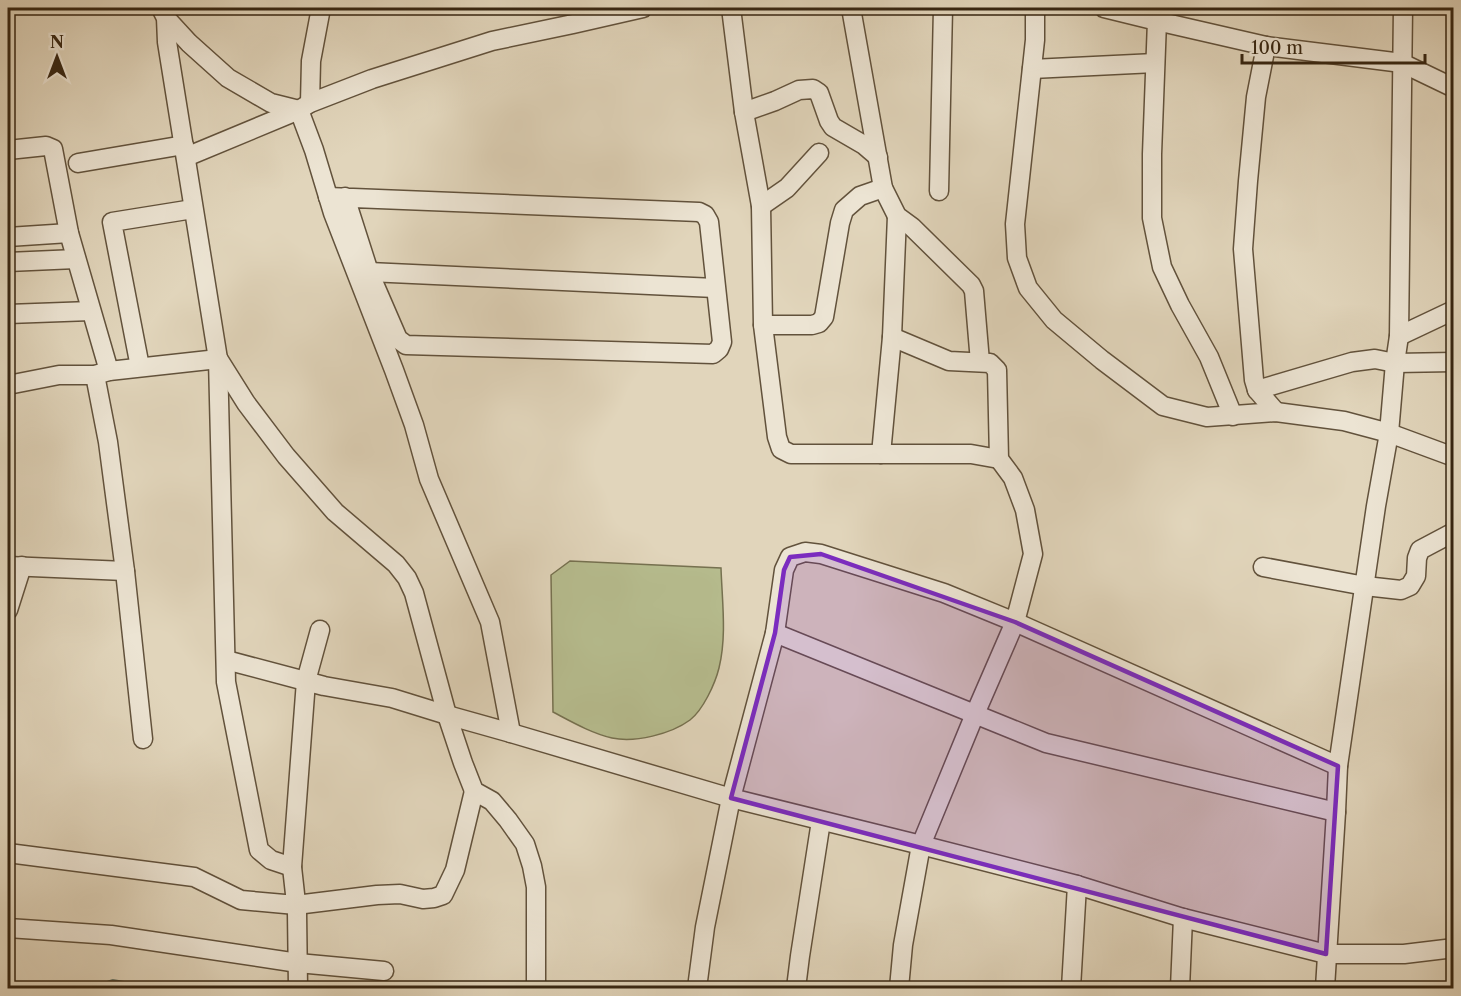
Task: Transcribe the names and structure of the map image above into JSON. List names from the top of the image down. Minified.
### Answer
{"scale_bar":"100 m","north":"top"}
